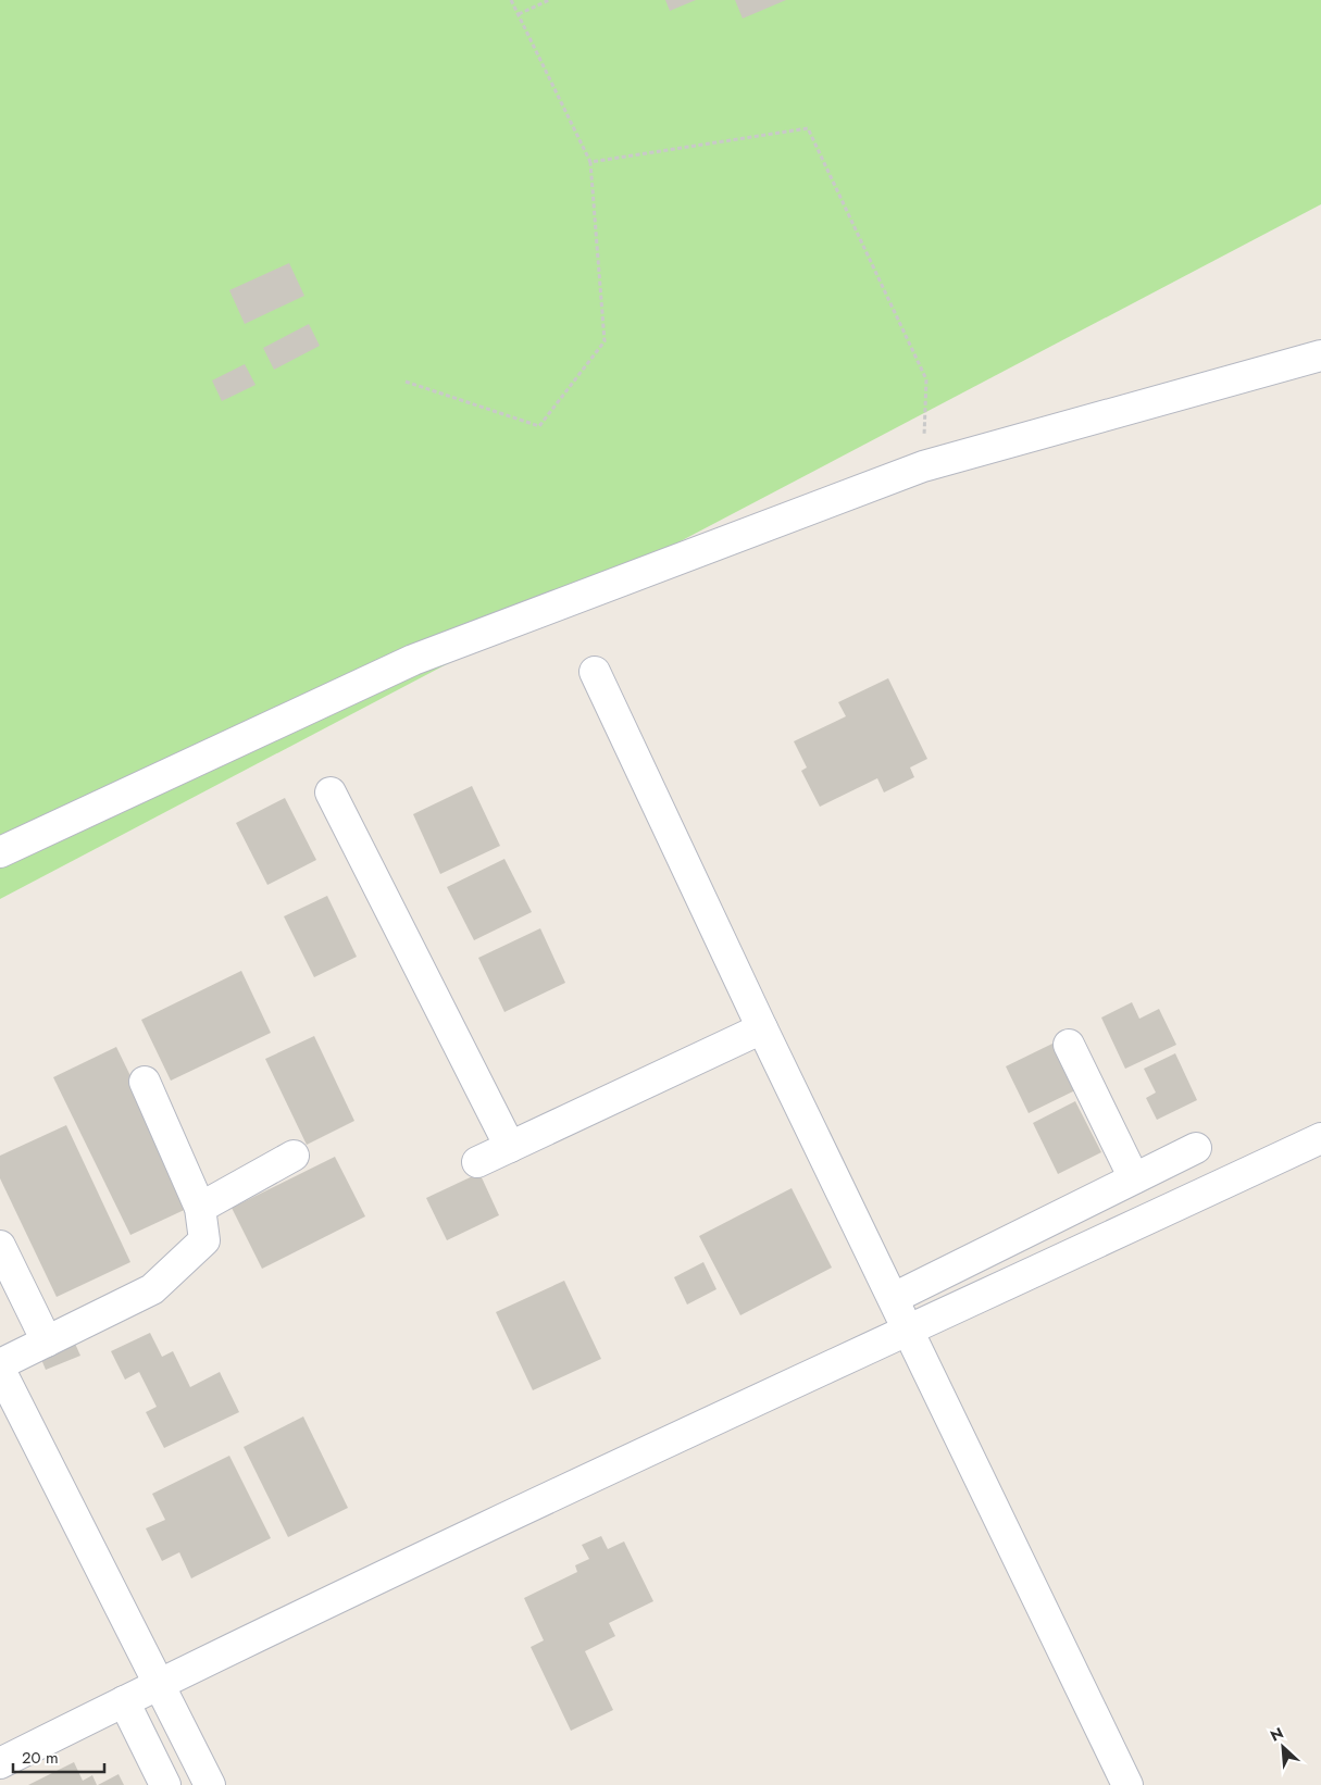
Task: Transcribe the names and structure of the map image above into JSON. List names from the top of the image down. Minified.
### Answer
{"scale_bar":"20 m","north":"top left"}
